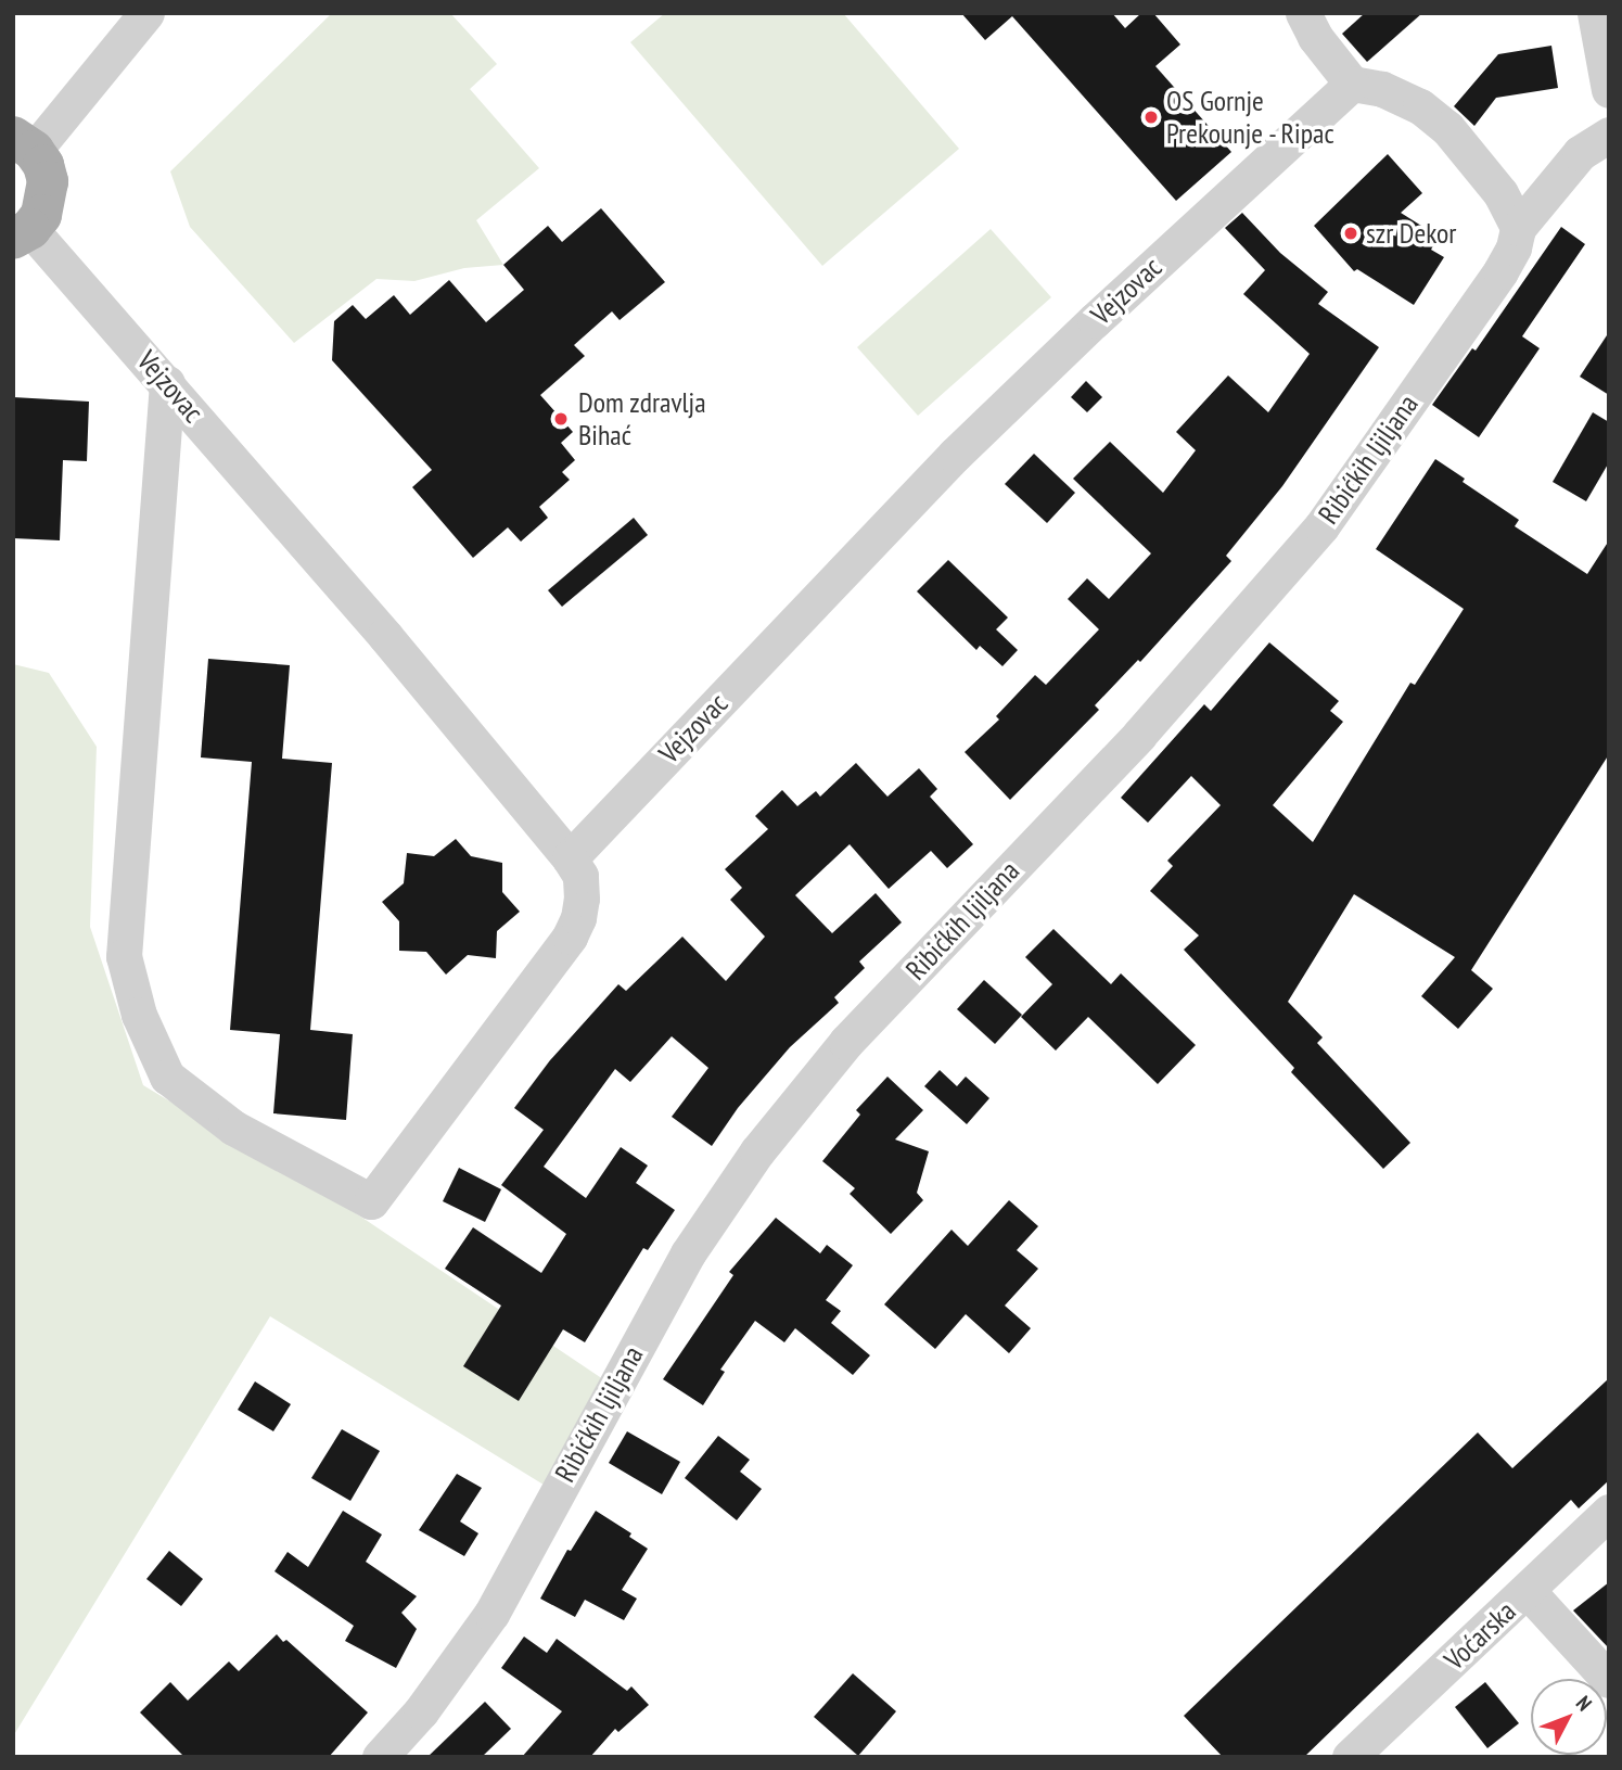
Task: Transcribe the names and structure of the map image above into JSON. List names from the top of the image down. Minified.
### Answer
{"streets":{"street":["Vejzovac","Ribićkih ljiljana","Voćarska"]},"places":["OS Gornje Prekounje - Ripac","szr Dekor","Dom zdravlja Bihać"],"north":"top right"}
